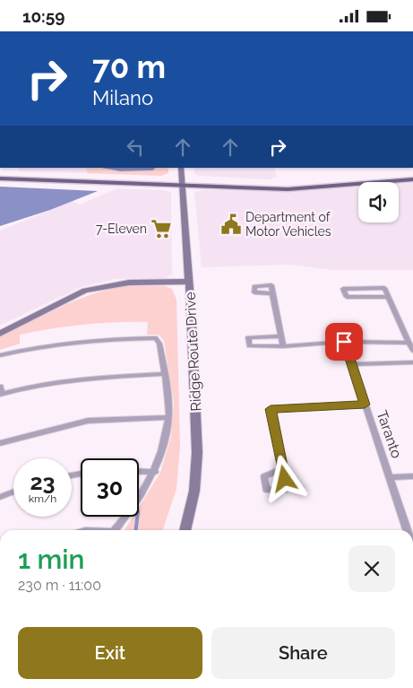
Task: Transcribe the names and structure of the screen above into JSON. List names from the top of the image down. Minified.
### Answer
{"streets":{"main road":["Ridge Route Drive"],"street":["Taranto"]},"places":{"public building":["Department of Motor Vehicles"],"supermarket":["7-Eleven"]},"page":{"status":"10:59","turn":["70 m","Milano"],"speed":"23 km/h","limit":"30","heading":["1 min","230 m · 11:00"],"buttons":["Exit","Share"]}}
